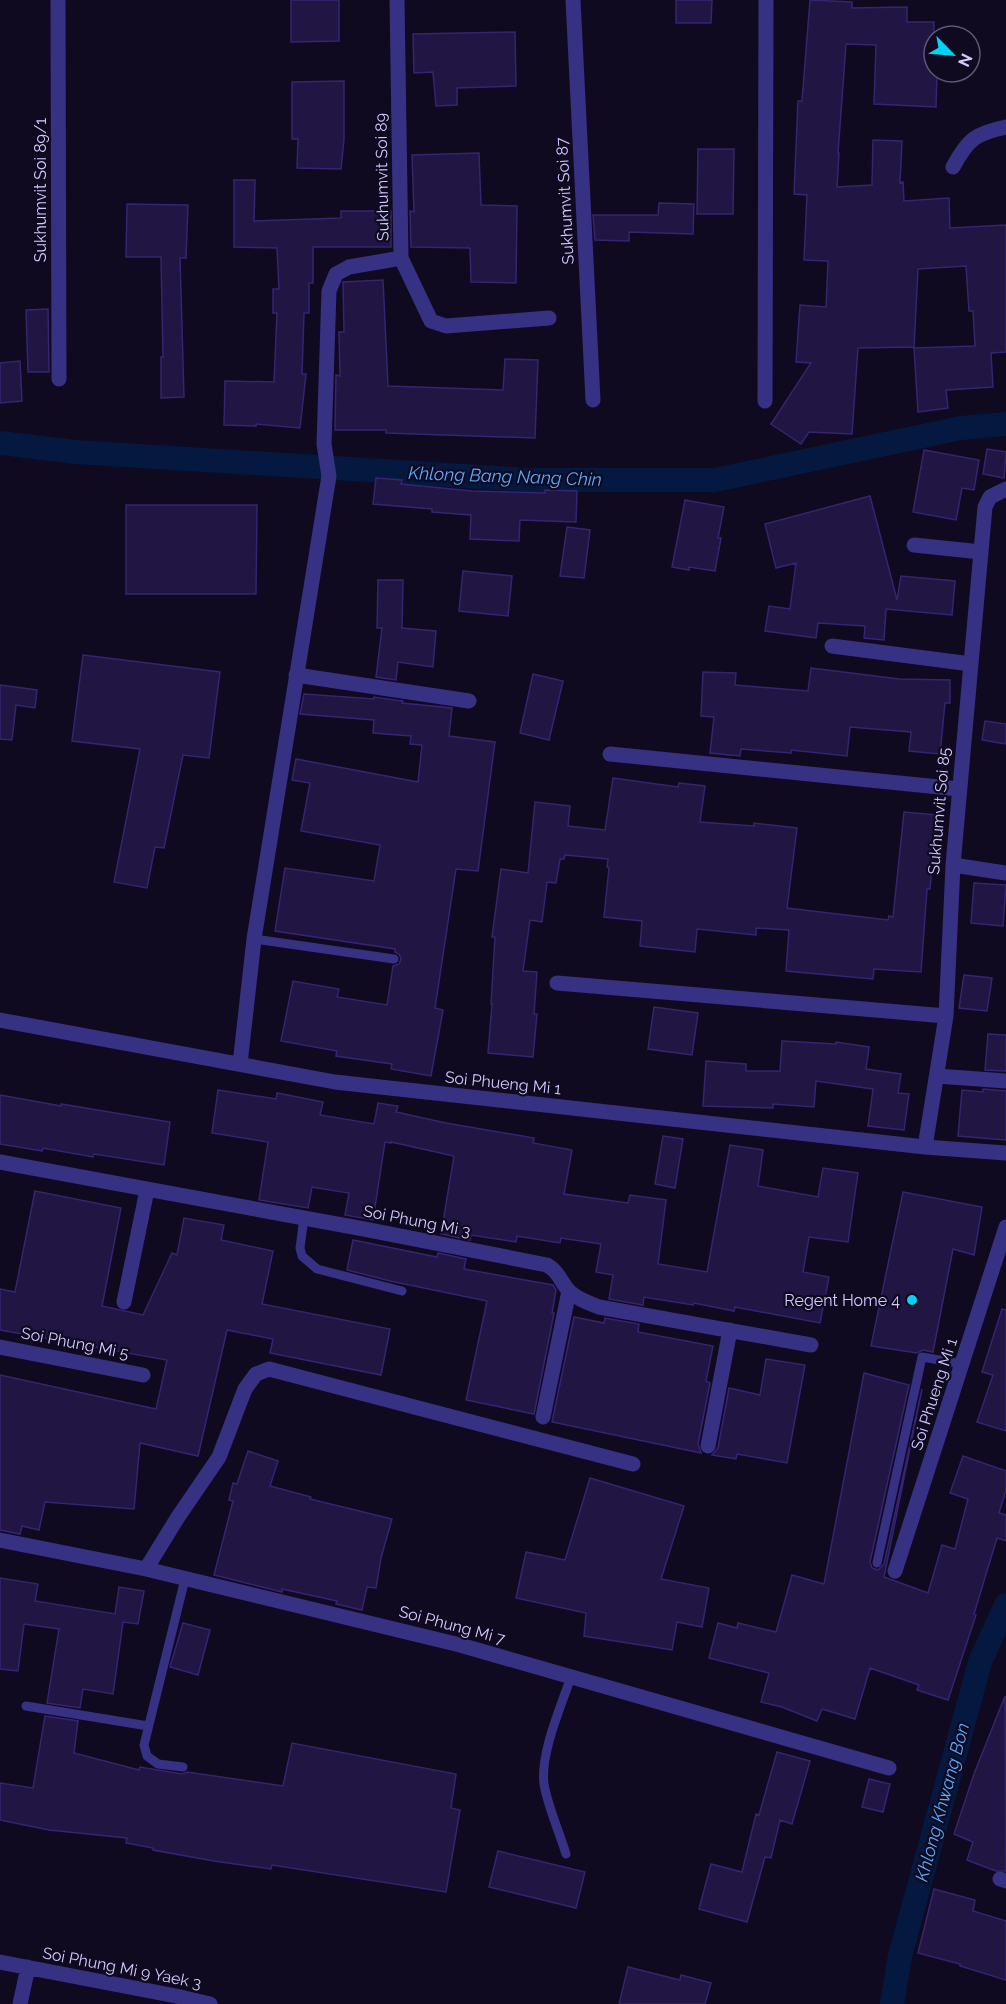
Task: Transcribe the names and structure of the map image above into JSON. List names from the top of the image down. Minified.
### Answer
{"streets":{"street":["Sukhumvit Soi 89","Sukhumvit Soi 89/1","Sukhumvit Soi 87","Sukhumvit Soi 85","Soi Phueng Mi 1","Soi Phung Mi 3","Soi Phung Mi 5","Soi Phung Mi 7","Soi Phung Mi 9 Yaek 3"]},"crossings":[["Sukhumvit Soi 85","Soi Phueng Mi 1"]],"water":["Khlong Bang Nang Chin","Khlong Khwang Bon"],"places":["Regent Home 4"],"north":"bottom right"}
